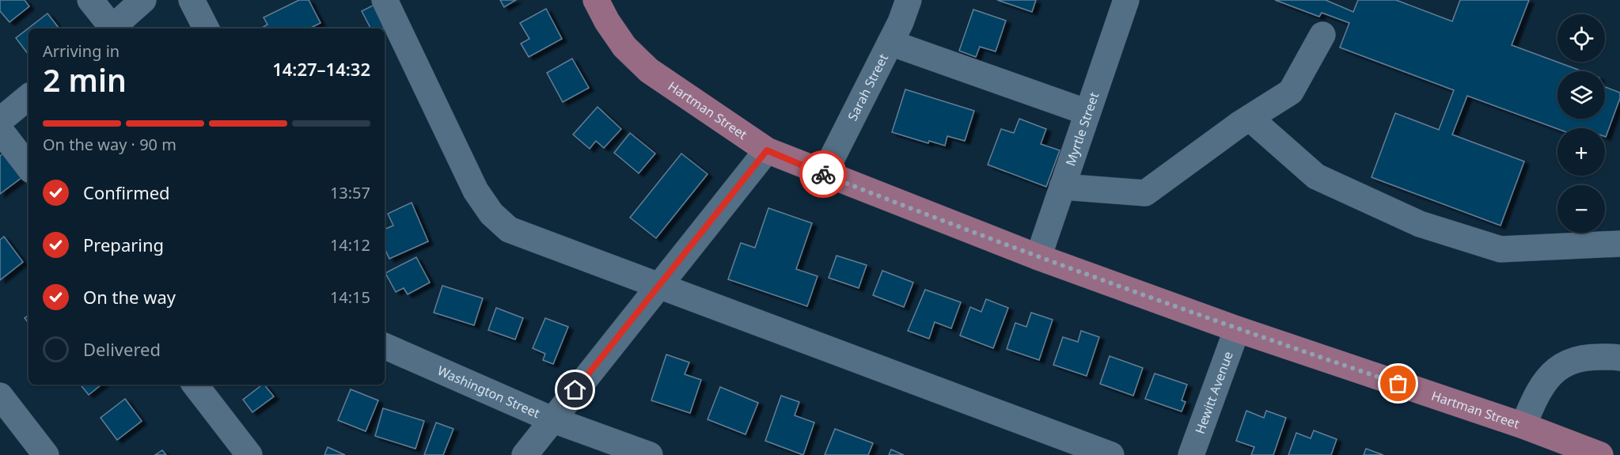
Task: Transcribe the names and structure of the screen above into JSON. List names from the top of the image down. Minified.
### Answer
{"streets":{"main road":["Hartman Street"],"street":["Sarah Street","Myrtle Street","Washington Street","Hewitt Avenue"]},"crossings":[["Sarah Street","Hartman Street"],["Hartman Street","Myrtle Street"],["Hartman Street","Hewitt Avenue"]],"page":{"map_buttons":["+","−"],"heading":["2 min","Arriving in","14:27–14:32"],"bar":"On the way · 90 m","list":[["Confirmed","13:57"],["Preparing","14:12"],["On the way","14:15"],"Delivered"]}}
